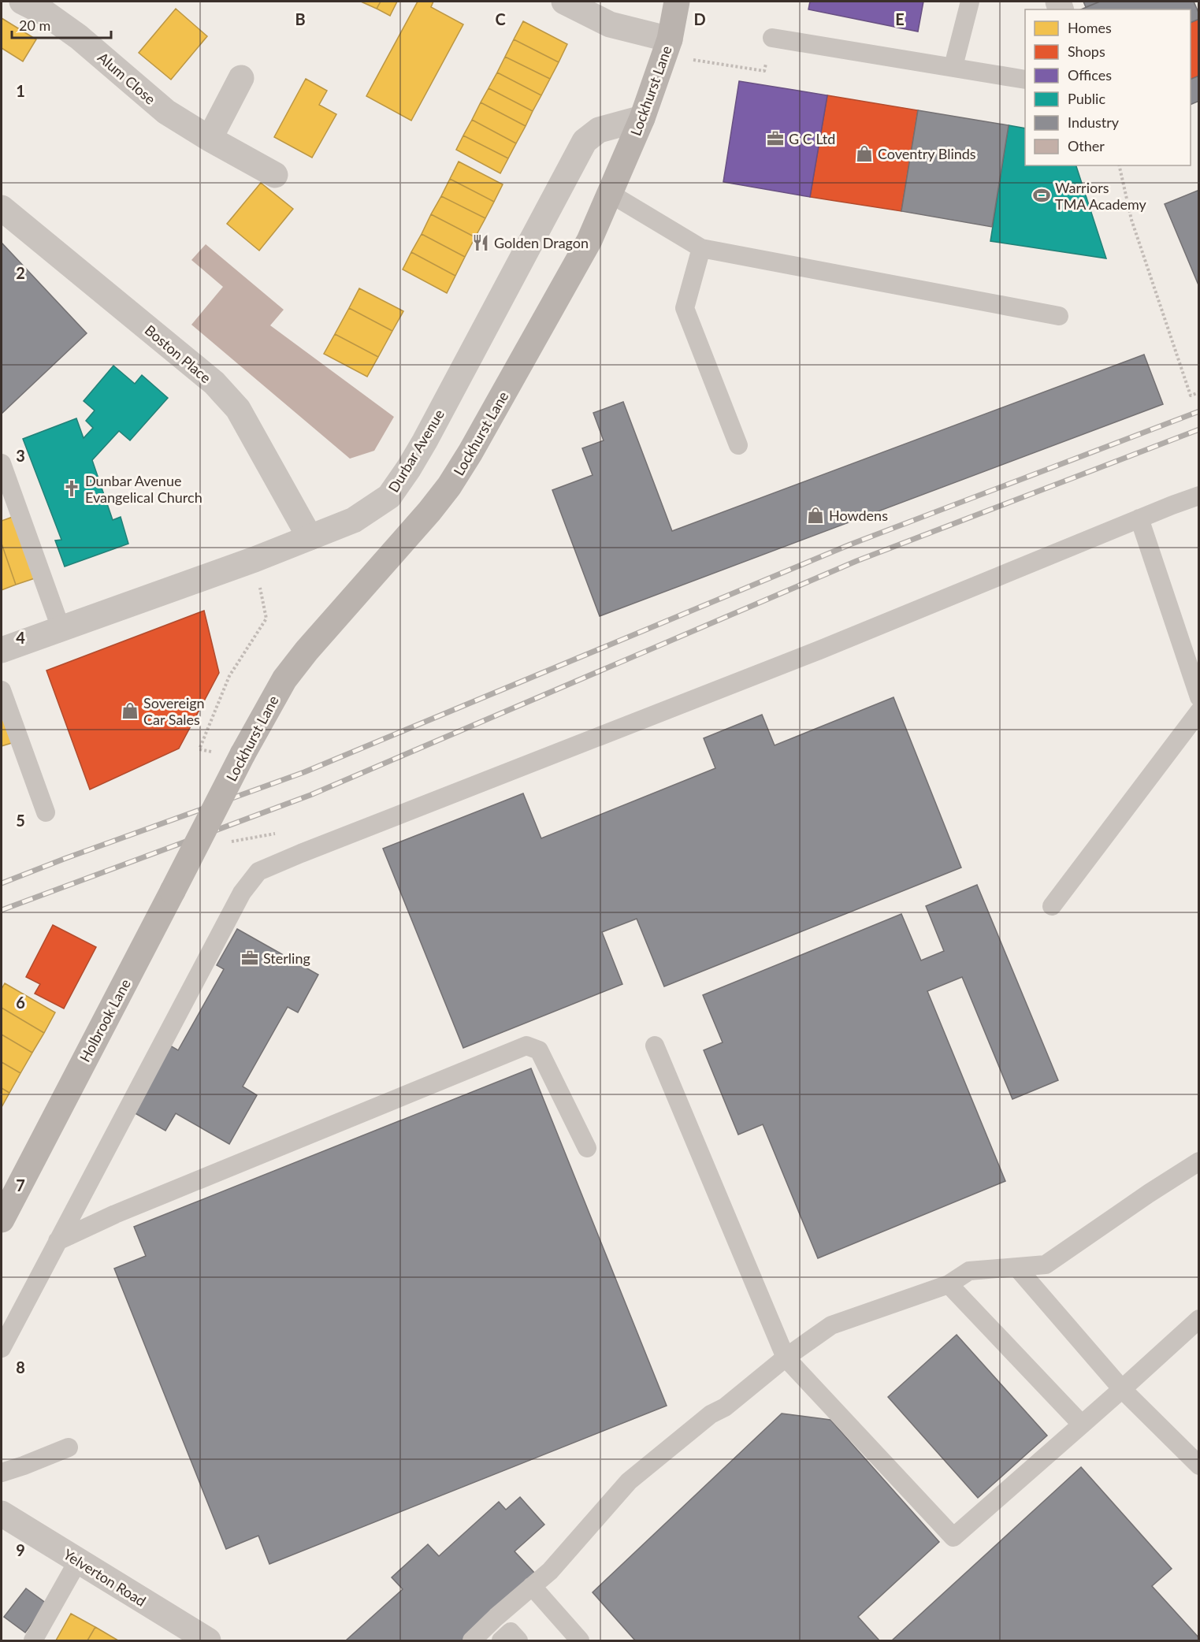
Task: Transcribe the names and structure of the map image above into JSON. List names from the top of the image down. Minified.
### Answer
{"streets":{"main road":["Lockhurst Lane","Holbrook Lane"],"street":["Alum Close","Boston Place","Durbar Avenue","Yelverton Road"]},"crossings":[["Lockhurst Lane","Durbar Avenue"],["Lockhurst Lane","Holbrook Lane"],["Boston Place","Durbar Avenue"]],"places":{"office":["G C Ltd","Sterling"],"shop":["Coventry Blinds","Howdens","Sovereign Car Sales"],"sports":["Warriors TMA Academy"],"restaurant":["Golden Dragon"],"church":["Dunbar Avenue Evangelical Church"]},"legend":["Homes","Shops","Offices","Public","Industry","Other"],"scale_bar":"20 m","grid":{"columns":["B","C","D","E"],"rows":["1","2","3","4","5","6","7","8","9"]}}
